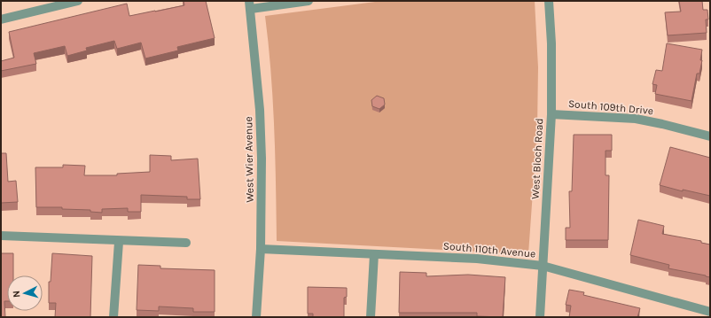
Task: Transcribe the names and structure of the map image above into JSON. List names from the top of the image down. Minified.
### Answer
{"streets":{"street":["South 109th Drive","West Bloch Road","West Wier Avenue","South 110th Avenue"]},"crossings":[["South 109th Drive","West Bloch Road"],["West Bloch Road","South 110th Avenue"],["West Wier Avenue","South 110th Avenue"]],"north":"left"}
